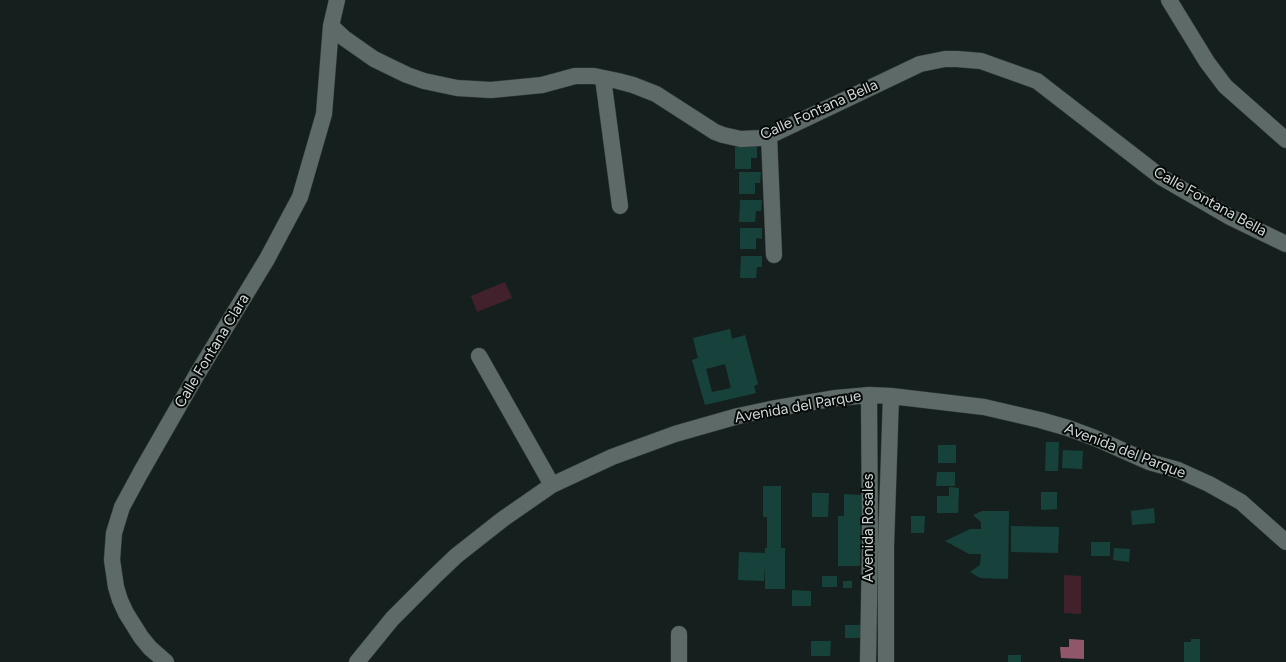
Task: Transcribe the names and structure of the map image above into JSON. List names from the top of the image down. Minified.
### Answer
{"streets":{"street":["Calle Fontana Bella","Calle Fontana Clara","Avenida del Parque","Avenida Rosales"]},"crossings":[["Calle Fontana Bella","Calle Fontana Clara"],["Avenida del Parque","Avenida Rosales"]]}
